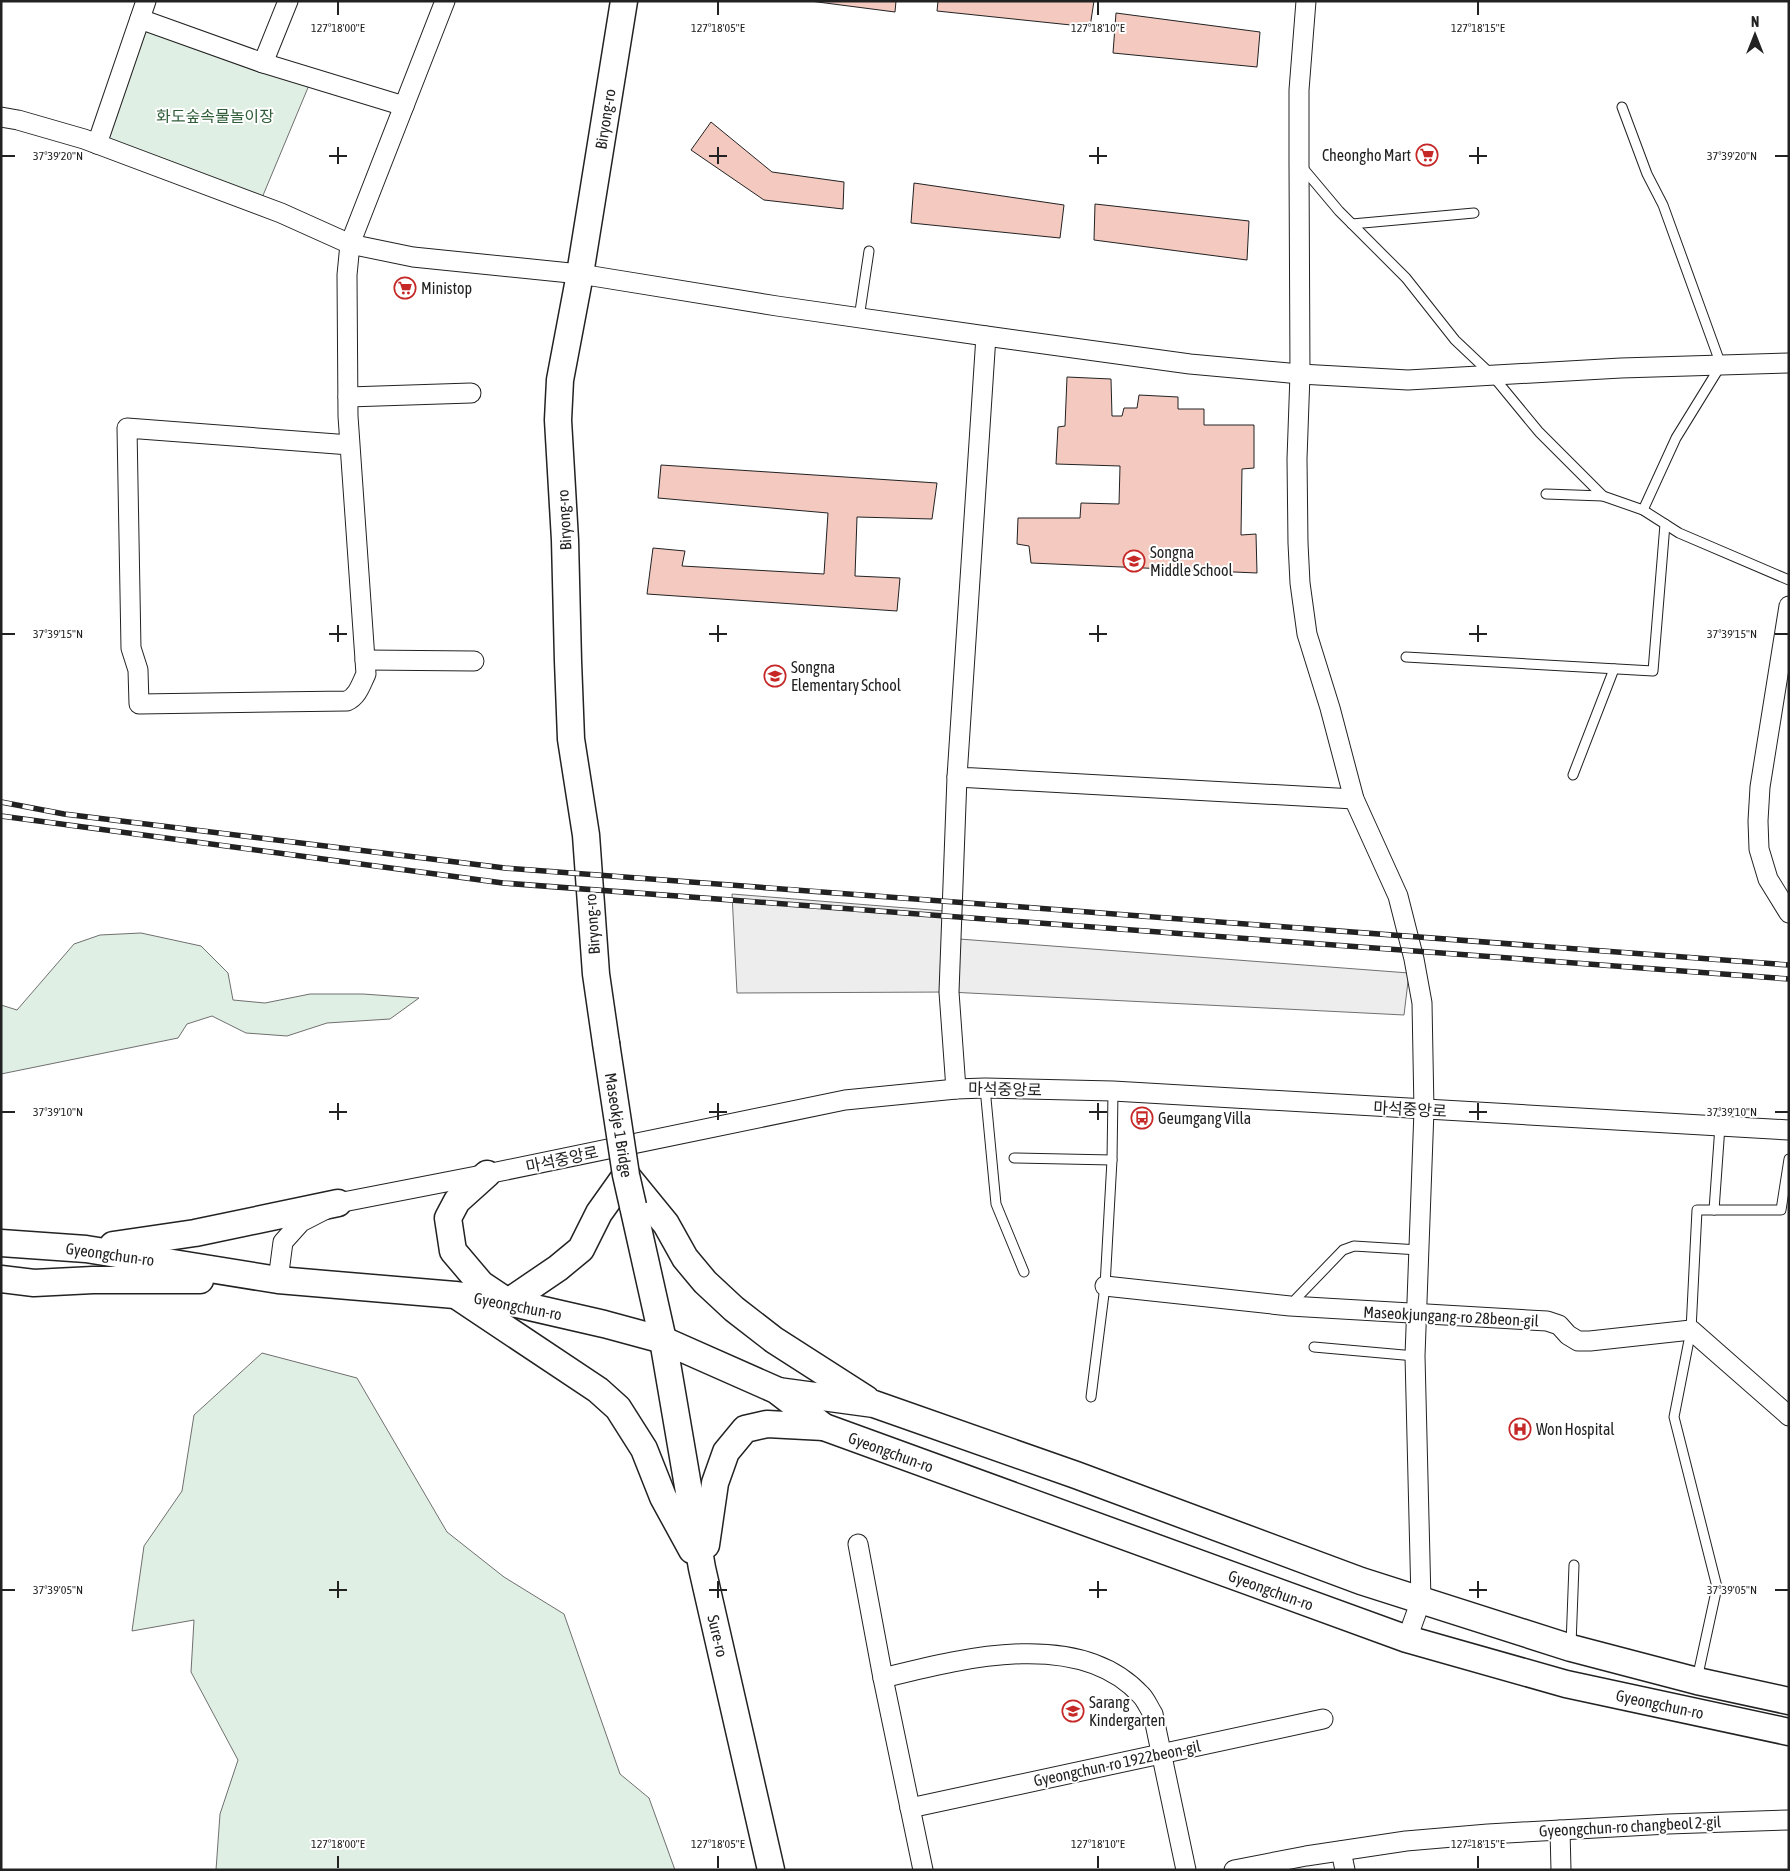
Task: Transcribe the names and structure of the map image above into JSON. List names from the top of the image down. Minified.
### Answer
{"streets":{"street":["Biryong-ro","마석중앙로","Maseokje 1 Bridge","Gyeongchun-ro","Maseokjungang-ro 28beon-gil","Sure-ro","Gyeongchun-ro 1922beon-gil","Gyeongchun-ro changbeol 2-gil"]},"crossings":[["Biryong-ro","Maseokje 1 Bridge"],["마석중앙로","Gyeongchun-ro"],["Maseokje 1 Bridge","Gyeongchun-ro"],["Maseokje 1 Bridge","Sure-ro"],["Gyeongchun-ro","Sure-ro"]],"parks":["화도숲속물놀이장"],"places":{"supermarket":["Cheongho Mart","Ministop"],"school or university":["Songna Middle School","Songna Elementary School","Sarang Kindergarten"],"bus stop":["Geumgang Villa"],"hospital":["Won Hospital"]},"north":"top","coordinates":["127°18'00\"E","127°18'05\"E","127°18'10\"E","127°18'15\"E","37°39'20\"N","37°39'15\"N","37°39'10\"N","37°39'05\"N"]}
